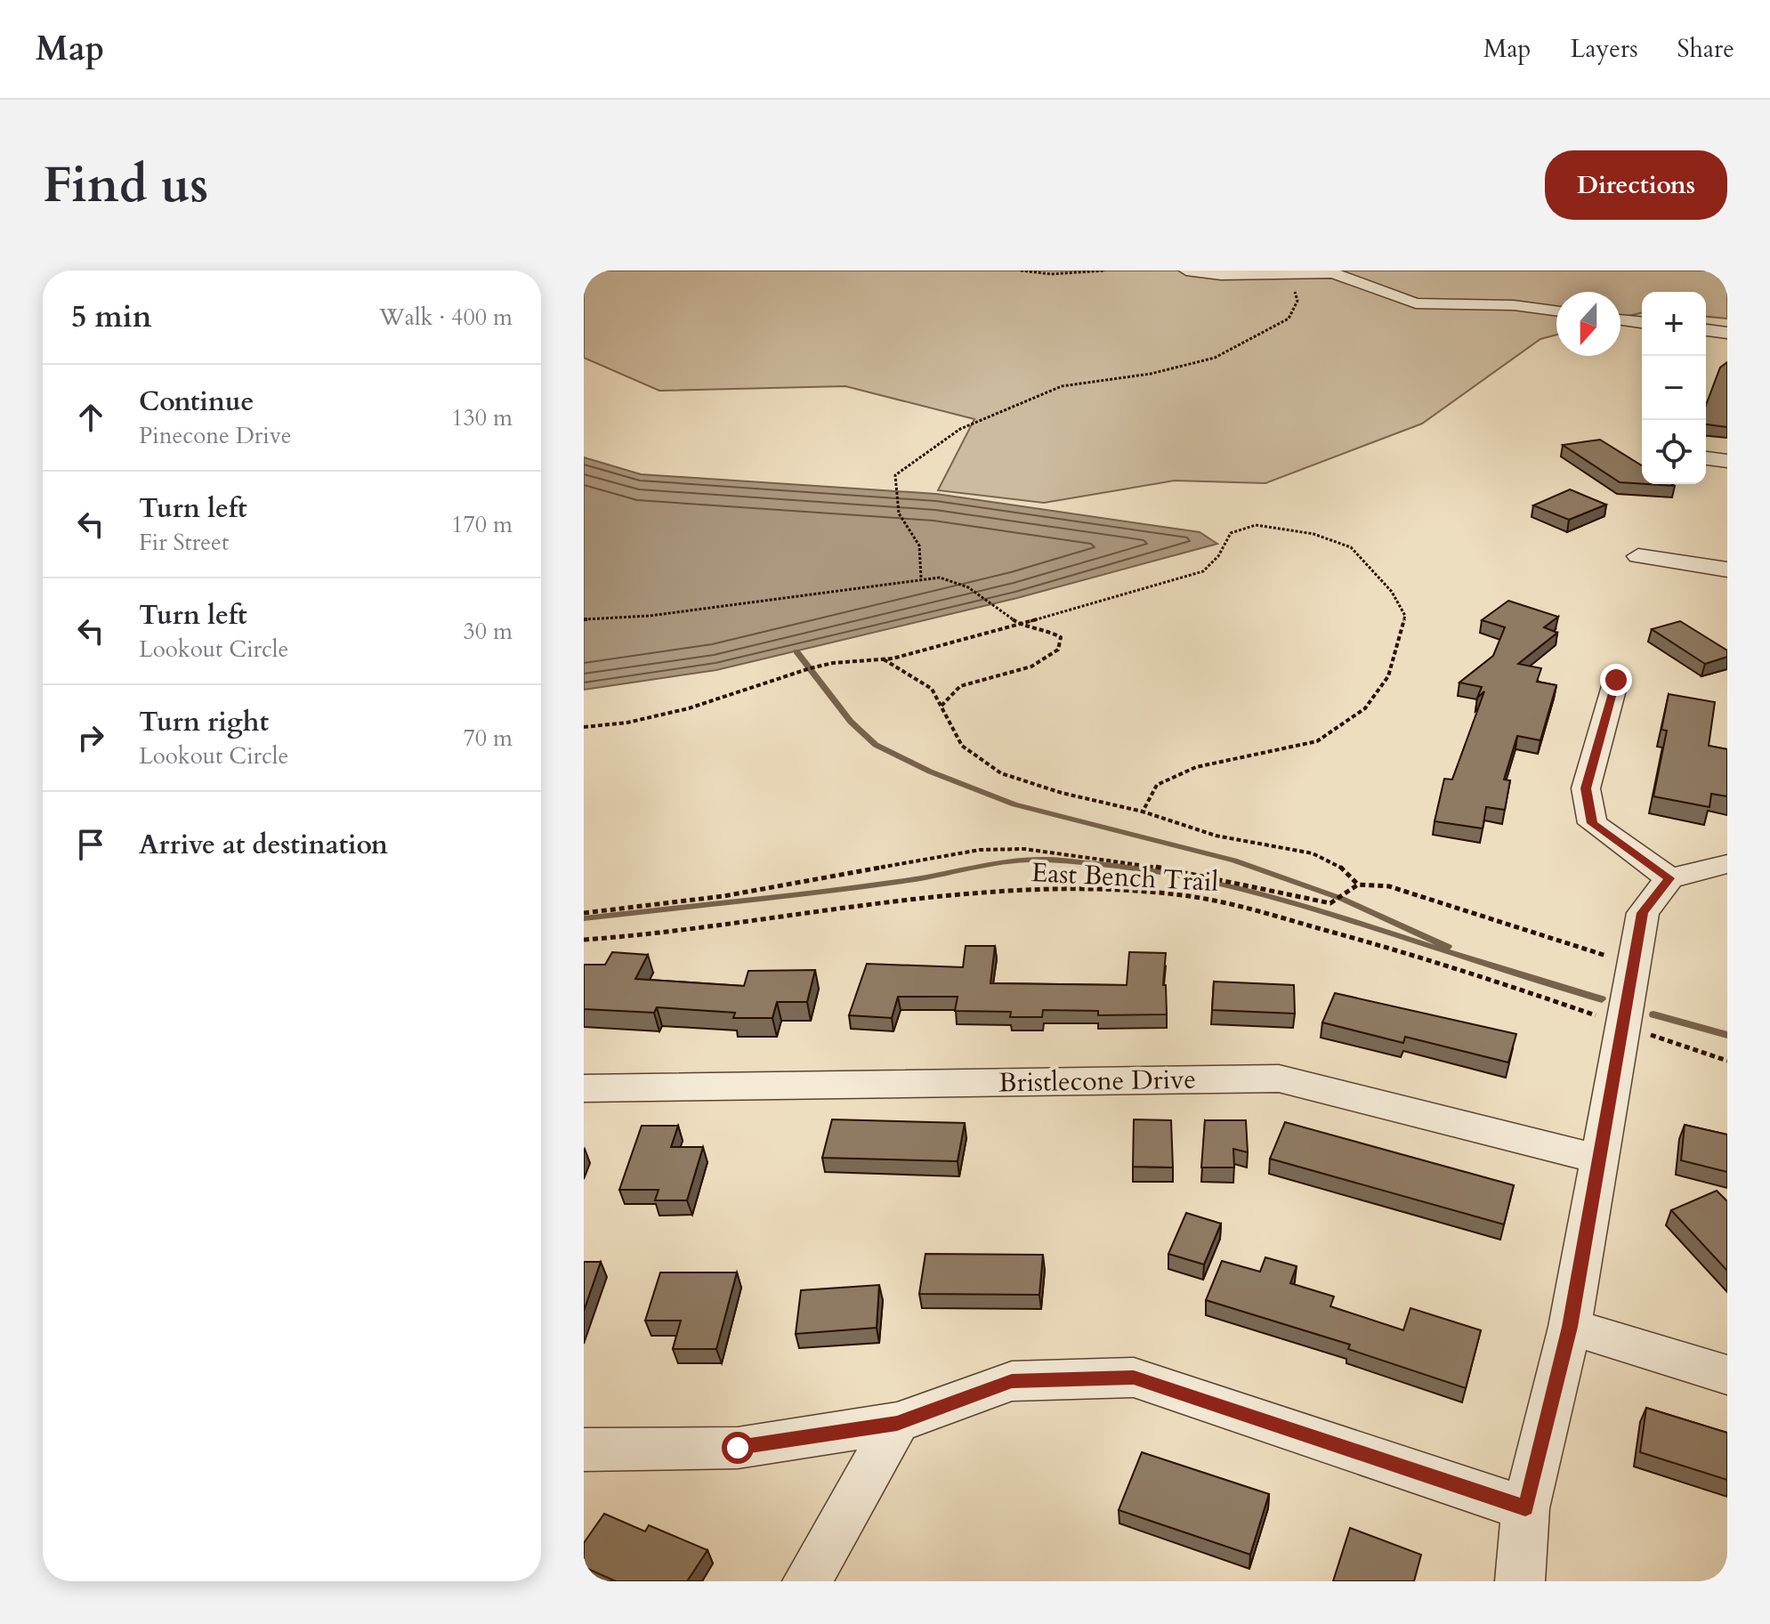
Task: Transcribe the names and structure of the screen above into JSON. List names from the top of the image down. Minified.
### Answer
{"streets":{"street":["Bristlecone Drive"],"path":["East Bench Trail"]},"north":"bottom","page":{"header":"Map","nav":["Map","Layers","Share"],"buttons":"Directions","title":"Find us","heading":["5 min","Walk · 400 m"],"map_buttons":["+","−"],"list":[["Continue","Pinecone Drive","130 m"],["Turn left","Fir Street","170 m"],["Turn left","Lookout Circle","30 m"],["Turn right","Lookout Circle","70 m"],"Arrive at destination"]}}
